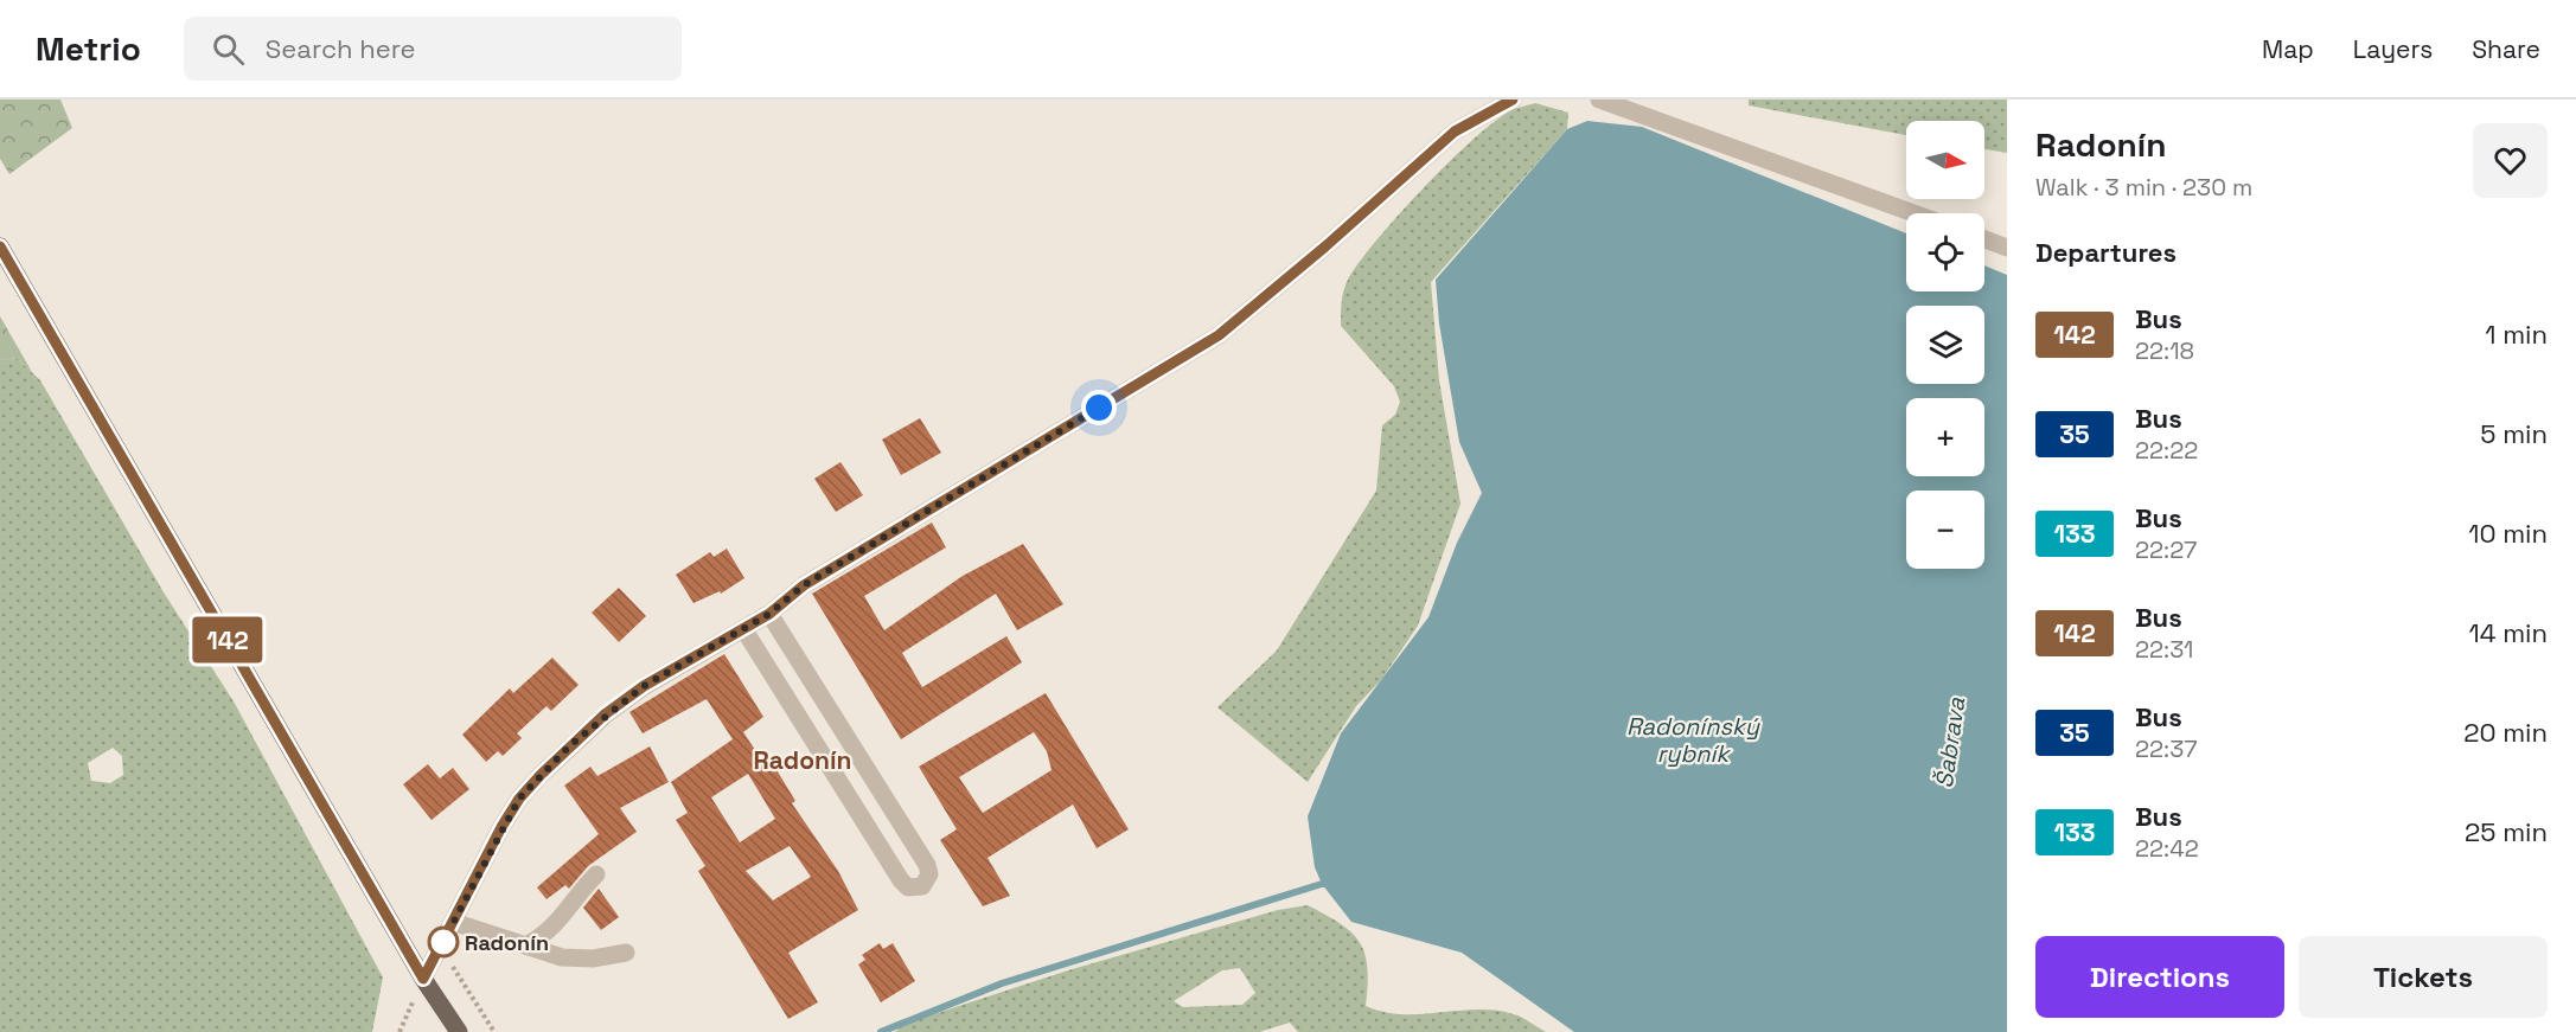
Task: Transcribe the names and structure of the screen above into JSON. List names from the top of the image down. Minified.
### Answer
{"districts":["Radonín"],"water":["Radonínský rybník","Šabrava"],"places":["Radonín"],"lines":["bus line 142"],"north":"right","page":{"header":"Metrio","search":"Search here","nav":["Map","Layers","Share"],"on_map":"142","heading":[["Radonín","Walk · 3 min · 230 m"],"Departures"],"map_buttons":["+","−"],"list":[{"mark":"142","name":"Bus","note":"22:18","value":"1 min"},{"mark":"35","name":"Bus","note":"22:22","value":"5 min"},{"mark":"133","name":"Bus","note":"22:27","value":"10 min"},{"mark":"142","name":"Bus","note":"22:31","value":"14 min"},{"mark":"35","name":"Bus","note":"22:37","value":"20 min"},{"mark":"133","name":"Bus","note":"22:42","value":"25 min"}],"buttons":["Directions","Tickets"]}}
